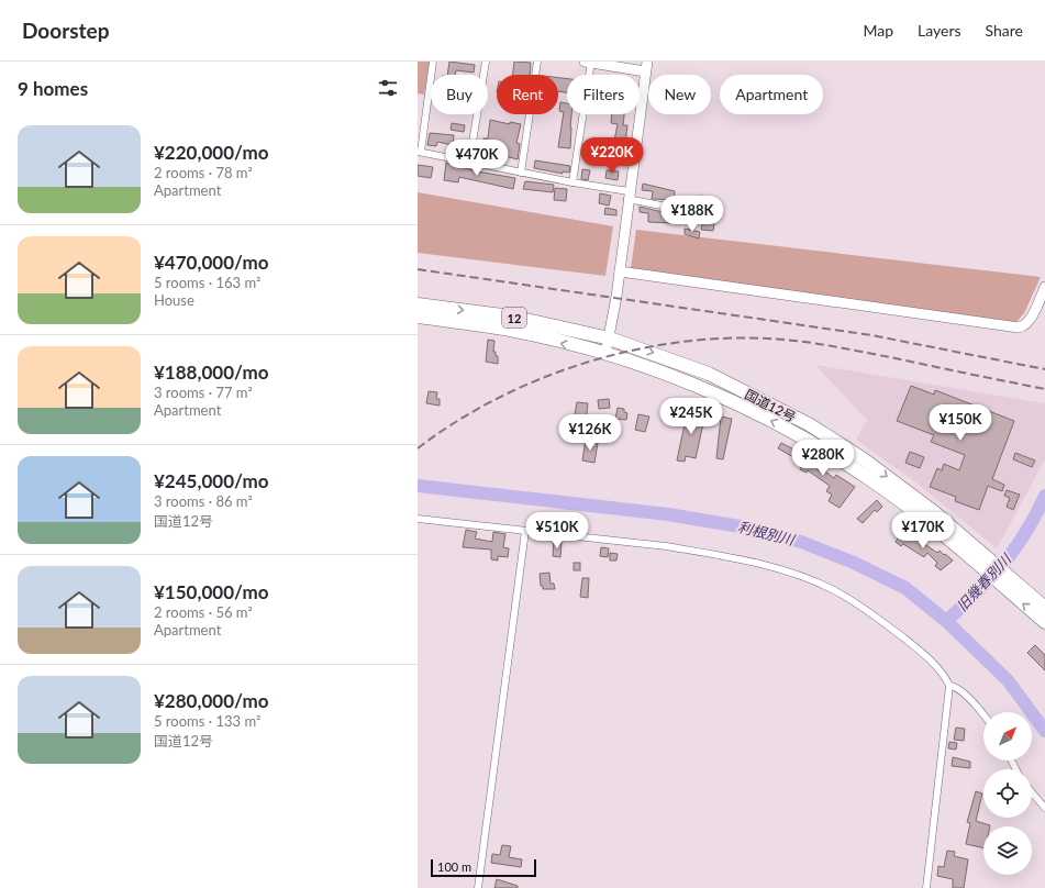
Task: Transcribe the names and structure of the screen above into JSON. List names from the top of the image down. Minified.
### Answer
{"streets":{"highway":["12","国道12号"]},"water":["利根別川","旧幾春別川"],"scale_bar":"100 m","north":"top right","page":{"header":"Doorstep","nav":["Map","Layers","Share"],"heading":"9 homes","chip":["Buy","Rent","Filters","New","Apartment"],"list":[{"name":"¥220,000/mo","note":"2 rooms · 78 m² · Apartment"},{"name":"¥470,000/mo","note":"5 rooms · 163 m² · House"},{"name":"¥188,000/mo","note":"3 rooms · 77 m² · Apartment"},{"name":"¥245,000/mo","note":"3 rooms · 86 m² · 国道12号"},{"name":"¥150,000/mo","note":"2 rooms · 56 m² · Apartment"},{"name":"¥280,000/mo","note":"5 rooms · 133 m² · 国道12号"}],"price":["¥220K","¥470K","¥188K","¥245K","¥150K","¥126K","¥280K","¥510K","¥170K"],"scale":"100 m"}}
